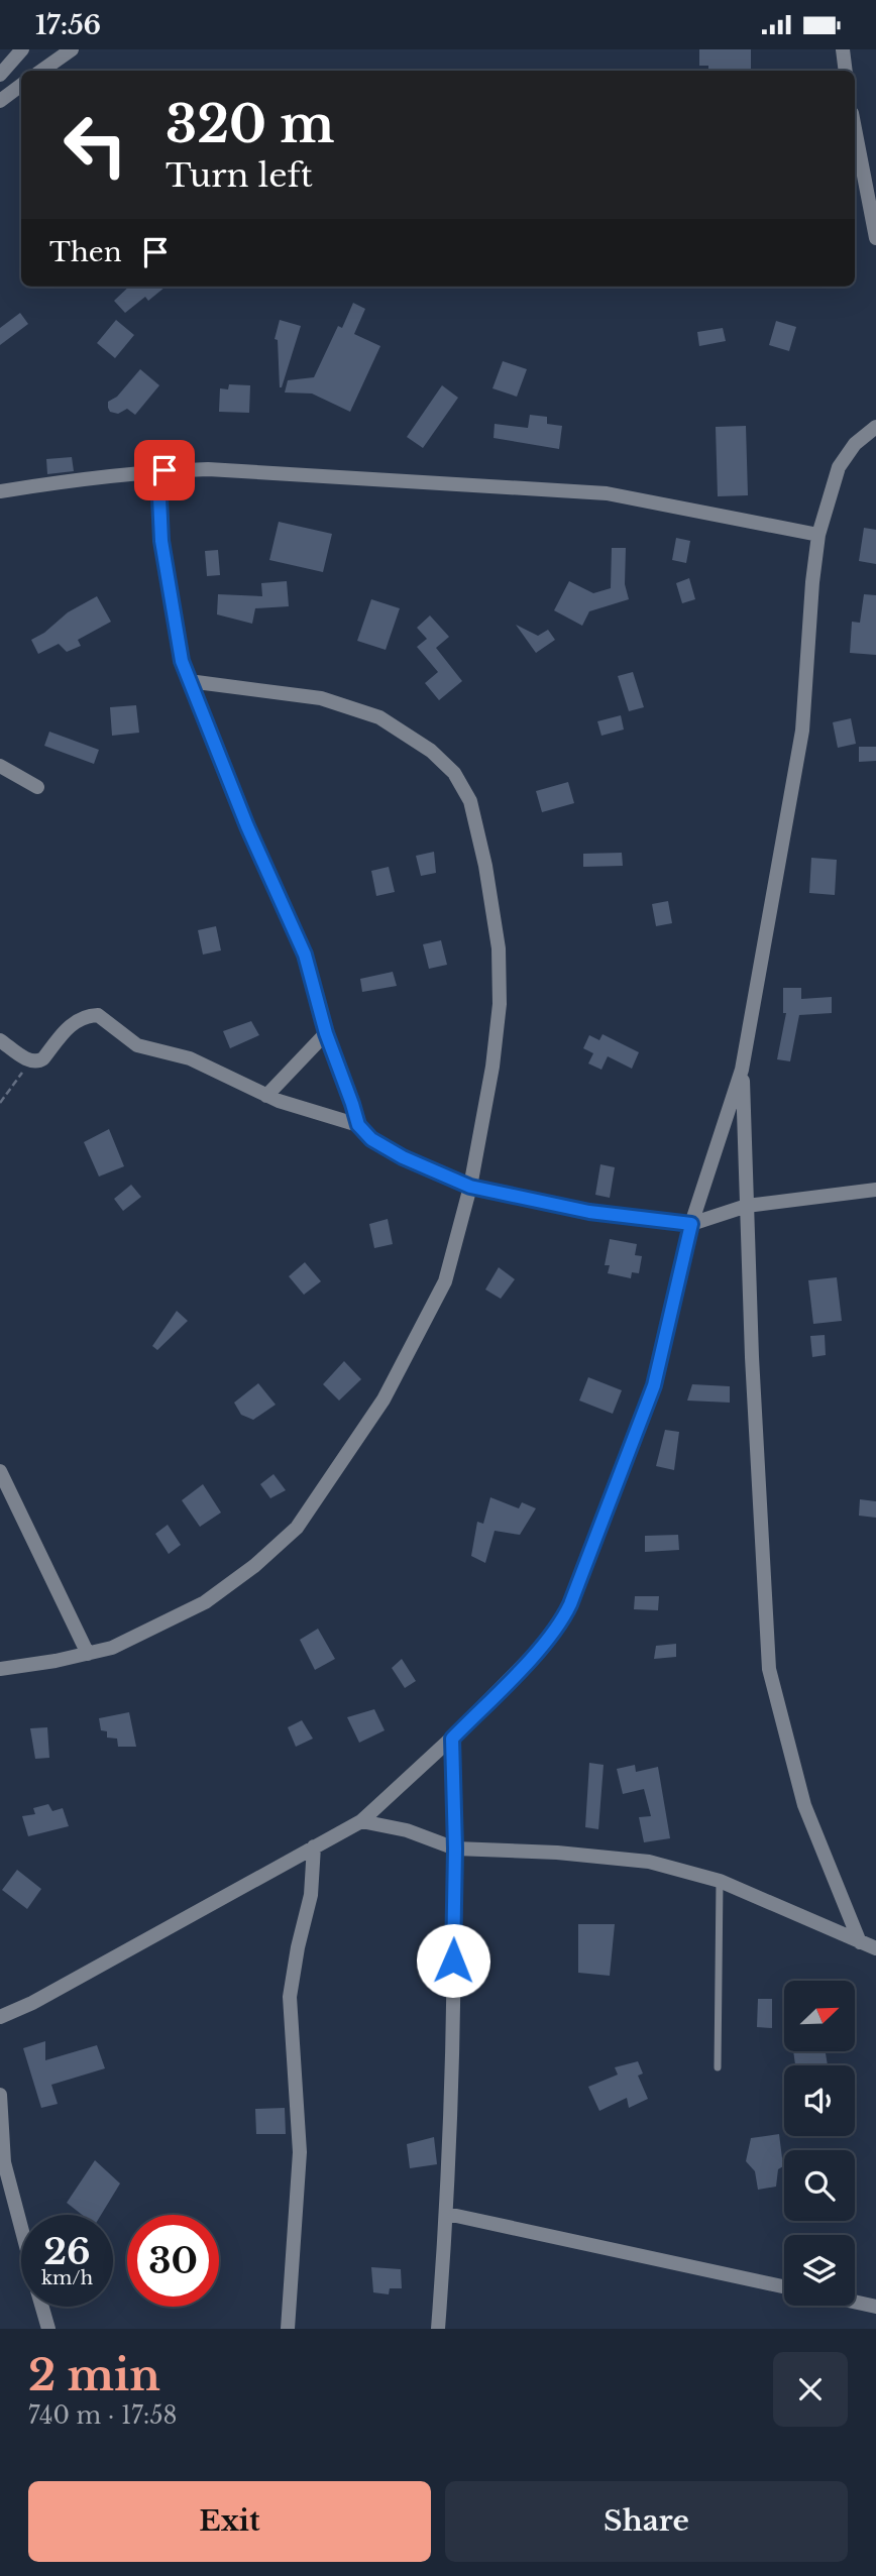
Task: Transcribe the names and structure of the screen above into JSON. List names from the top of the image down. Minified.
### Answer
{"north":"top right","page":{"status":"17:56","turn":["320 m","Turn left"],"then":"Then","speed":"26 km/h","limit":"30","heading":["2 min","740 m · 17:58"],"buttons":["Exit","Share"]}}
